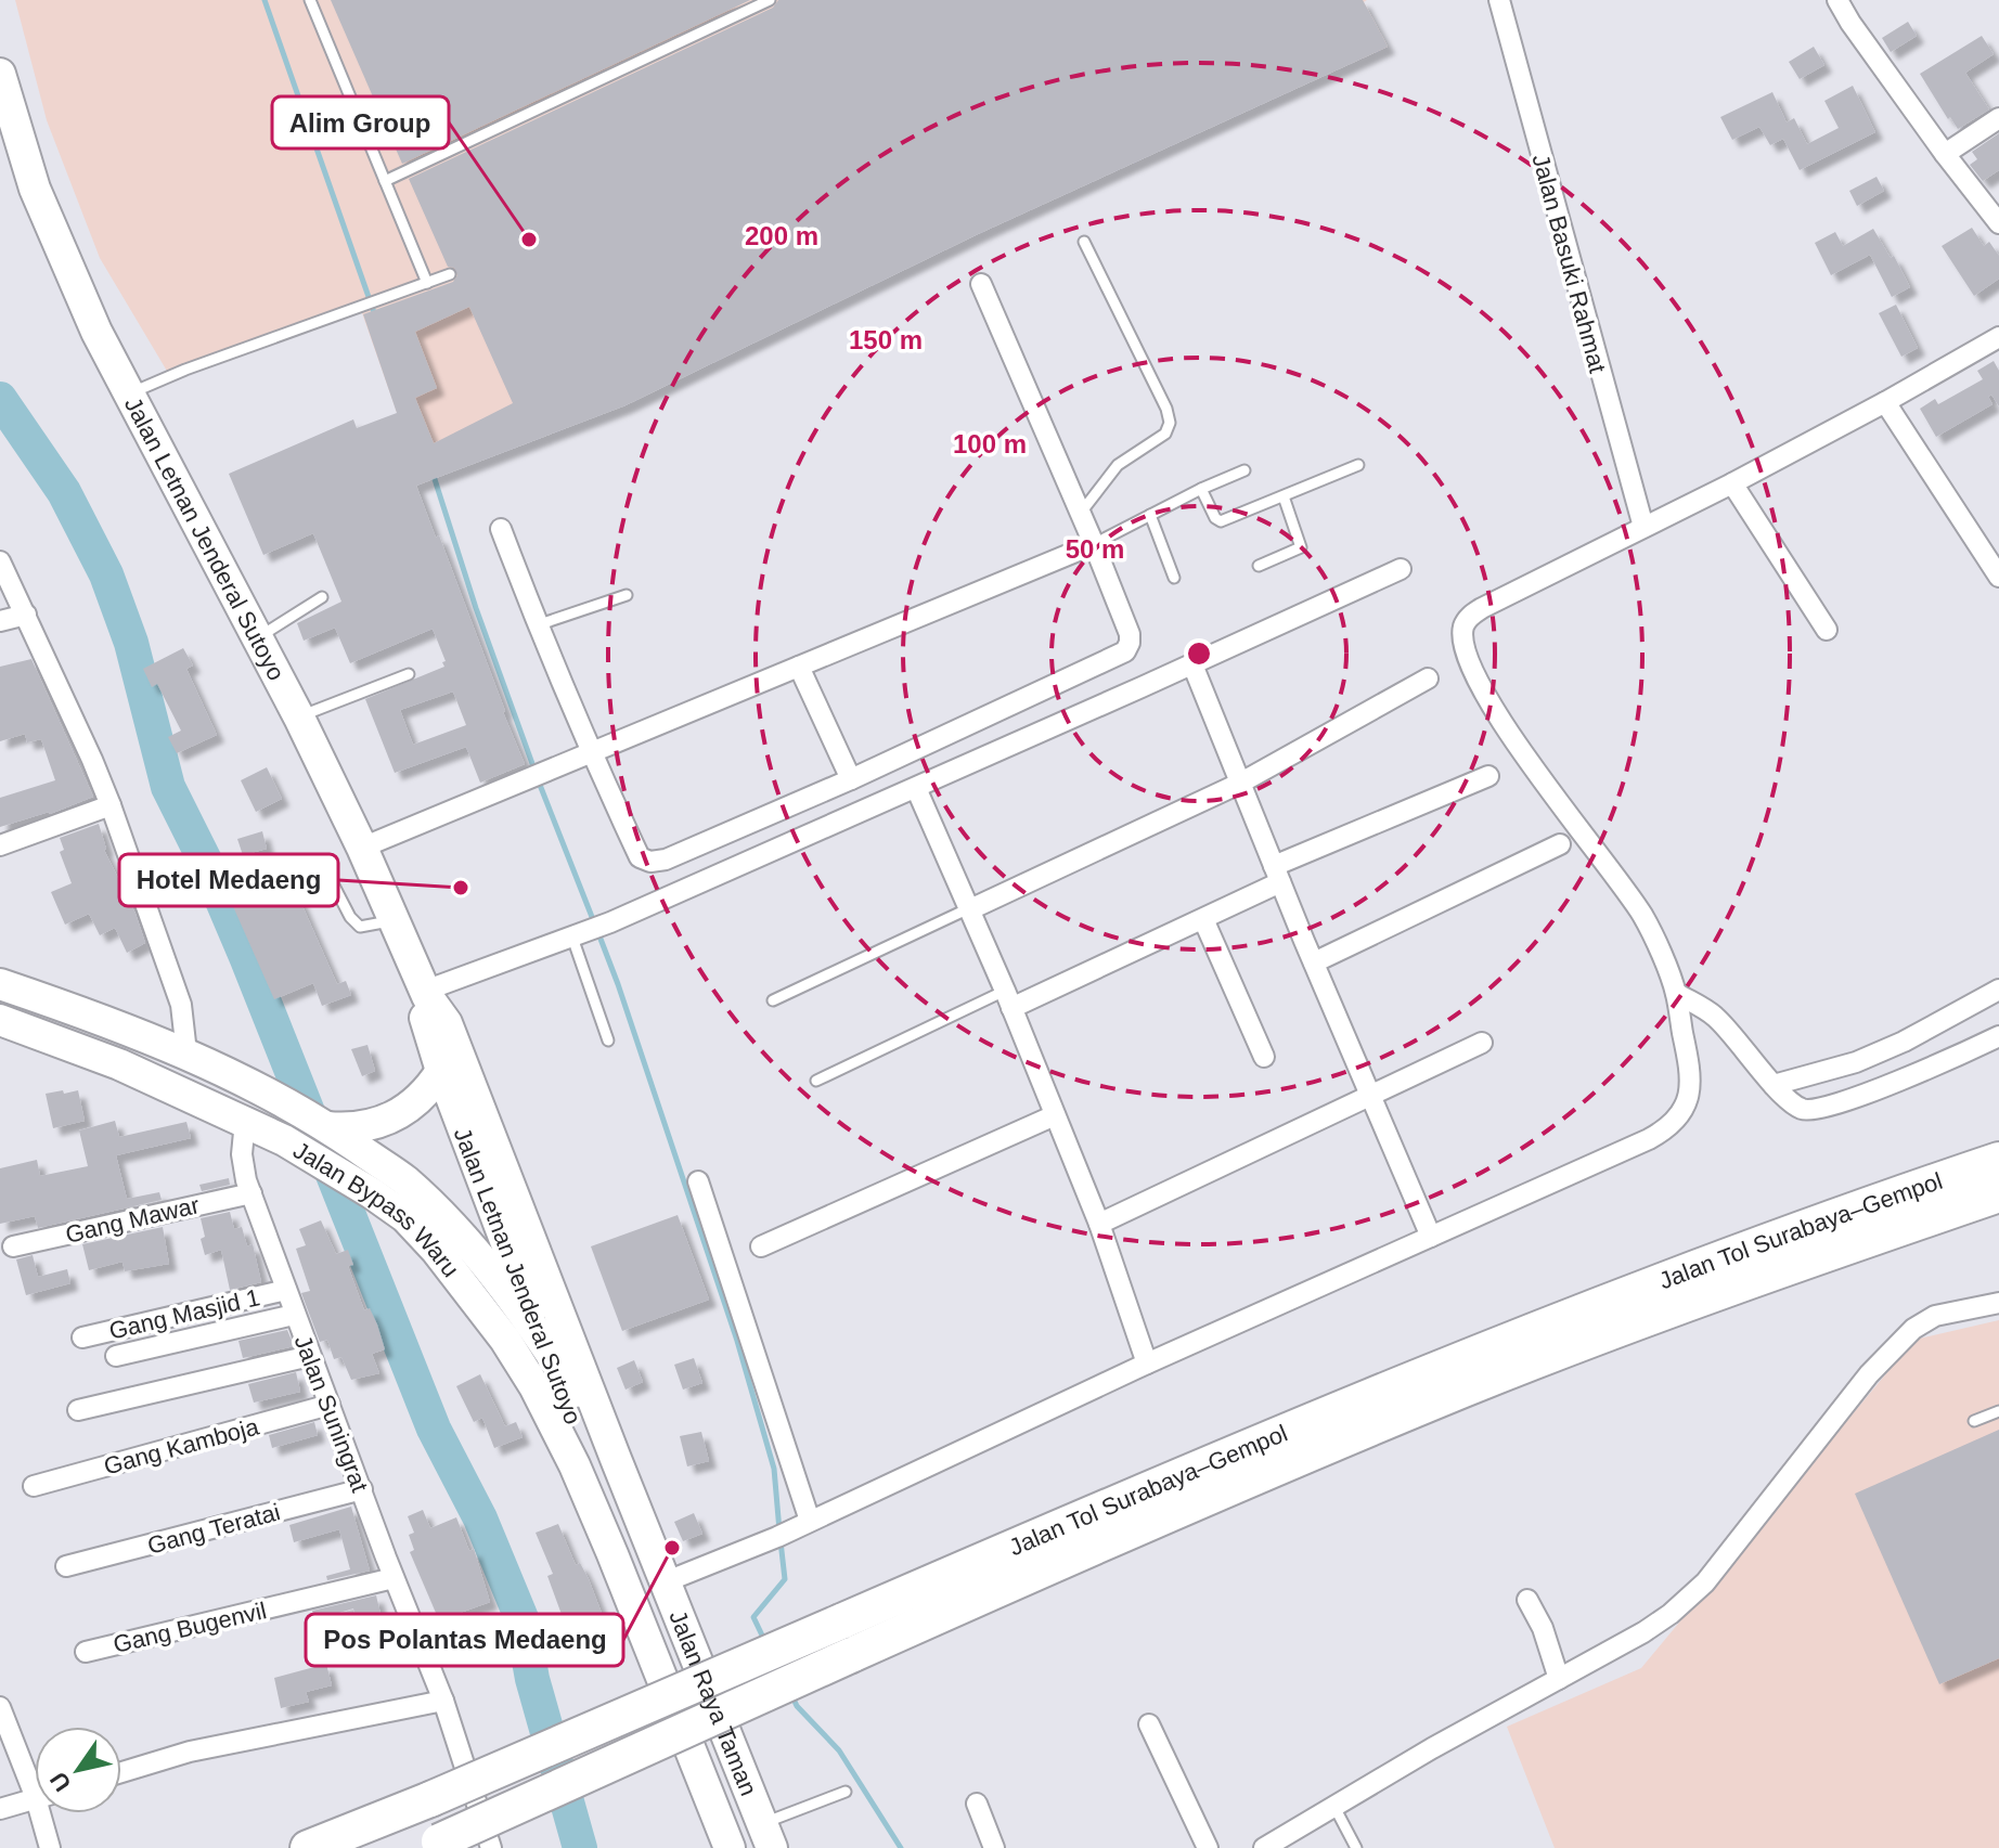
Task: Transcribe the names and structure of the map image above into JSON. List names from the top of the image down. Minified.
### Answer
{"streets":{"highway":["Jalan Letnan Jenderal Sutoyo","Jalan Bypass Waru","Jalan Tol Surabaya–Gempol","Jalan Raya Taman"],"street":["Jalan Basuki Rahmat","Gang Mawar","Gang Masjid 1","Jalan Suningrat","Gang Kamboja","Gang Teratai","Gang Bugenvil"]},"crossings":[["Jalan Letnan Jenderal Sutoyo","Jalan Bypass Waru"],["Jalan Letnan Jenderal Sutoyo","Jalan Raya Taman"],["Jalan Bypass Waru","Jalan Suningrat"],["Jalan Bypass Waru","Jalan Raya Taman"],["Gang Mawar","Jalan Suningrat"],["Gang Masjid 1","Jalan Suningrat"],["Jalan Suningrat","Gang Kamboja"],["Jalan Suningrat","Gang Teratai"],["Jalan Suningrat","Gang Bugenvil"]],"places":["Alim Group","Hotel Medaeng","Pos Polantas Medaeng"],"north":"bottom left","rings":["200 m","150 m","100 m","50 m"]}
